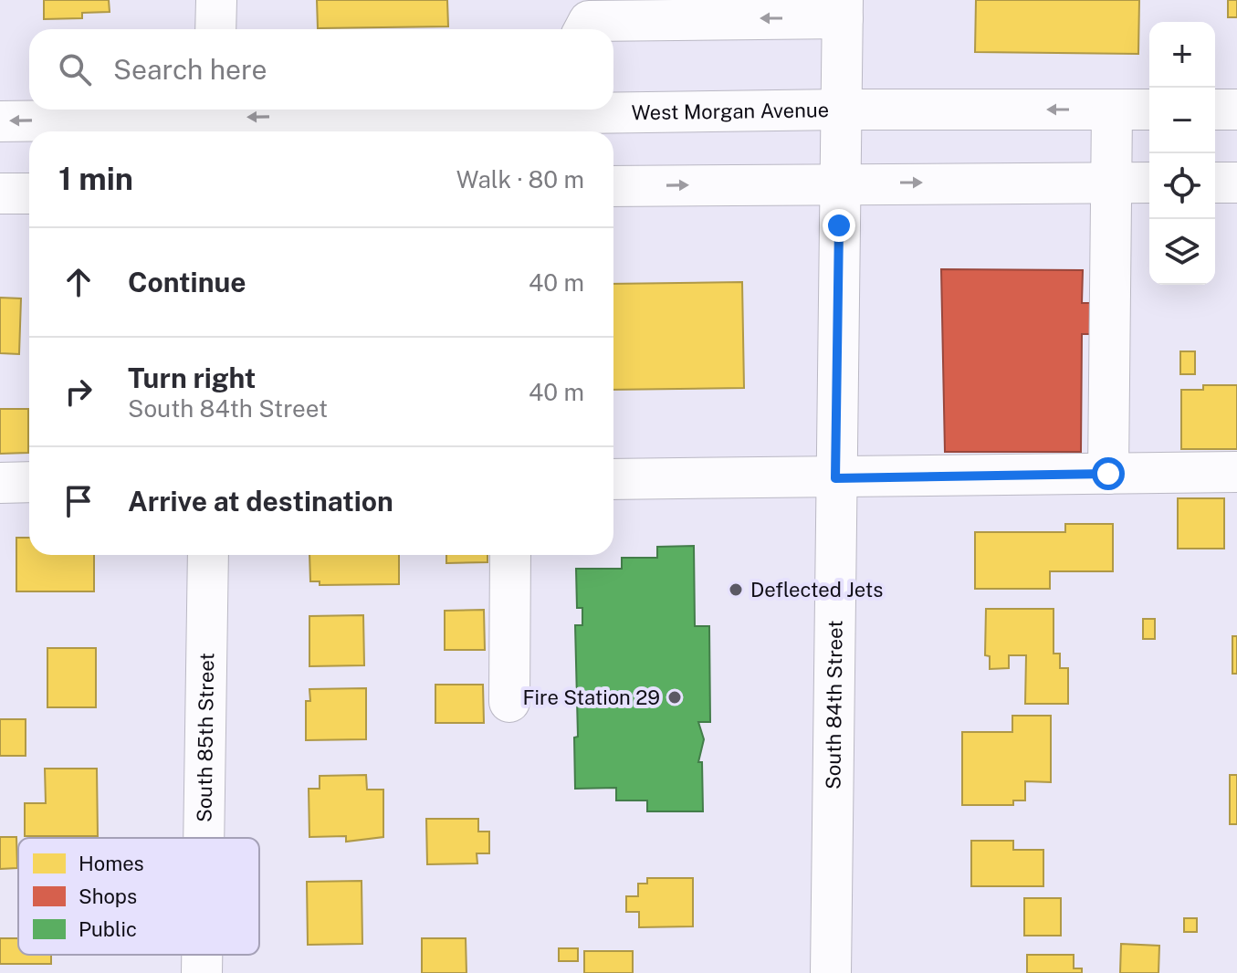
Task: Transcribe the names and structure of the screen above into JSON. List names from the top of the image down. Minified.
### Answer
{"streets":{"street":["West Morgan Avenue","South 84th Street","South 85th Street"]},"crossings":[["West Morgan Avenue","South 84th Street"]],"places":["Deflected Jets","Fire Station 29"],"legend":["Homes","Shops","Public"],"page":{"map_buttons":["+","−"],"search":"Search here","heading":["1 min","Walk · 80 m"],"list":[["Continue","40 m"],["Turn right","South 84th Street","40 m"],"Arrive at destination"]}}
